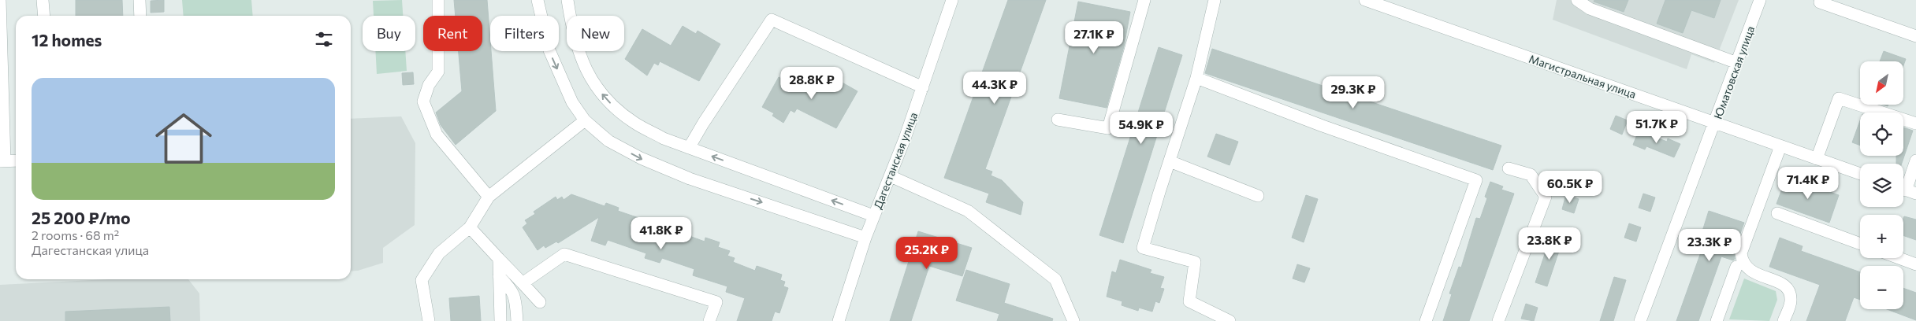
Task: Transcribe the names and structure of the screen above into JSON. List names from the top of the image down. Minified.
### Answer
{"streets":{"street":["Юматовская улица","Магистральная улица","Дагестанская улица"]},"crossings":[["Юматовская улица","Магистральная улица"]],"north":"bottom left","page":{"chip":["Buy","Rent","Filters","New"],"heading":"12 homes","price":["27.1K ₽","28.8K ₽","44.3K ₽","29.3K ₽","51.7K ₽","54.9K ₽","71.4K ₽","60.5K ₽","41.8K ₽","23.8K ₽","23.3K ₽","25.2K ₽"],"map_buttons":["+","−"],"list":[{"name":"25 200 ₽/mo","note":"2 rooms · 68 m² · Дагестанская улица"}]}}
